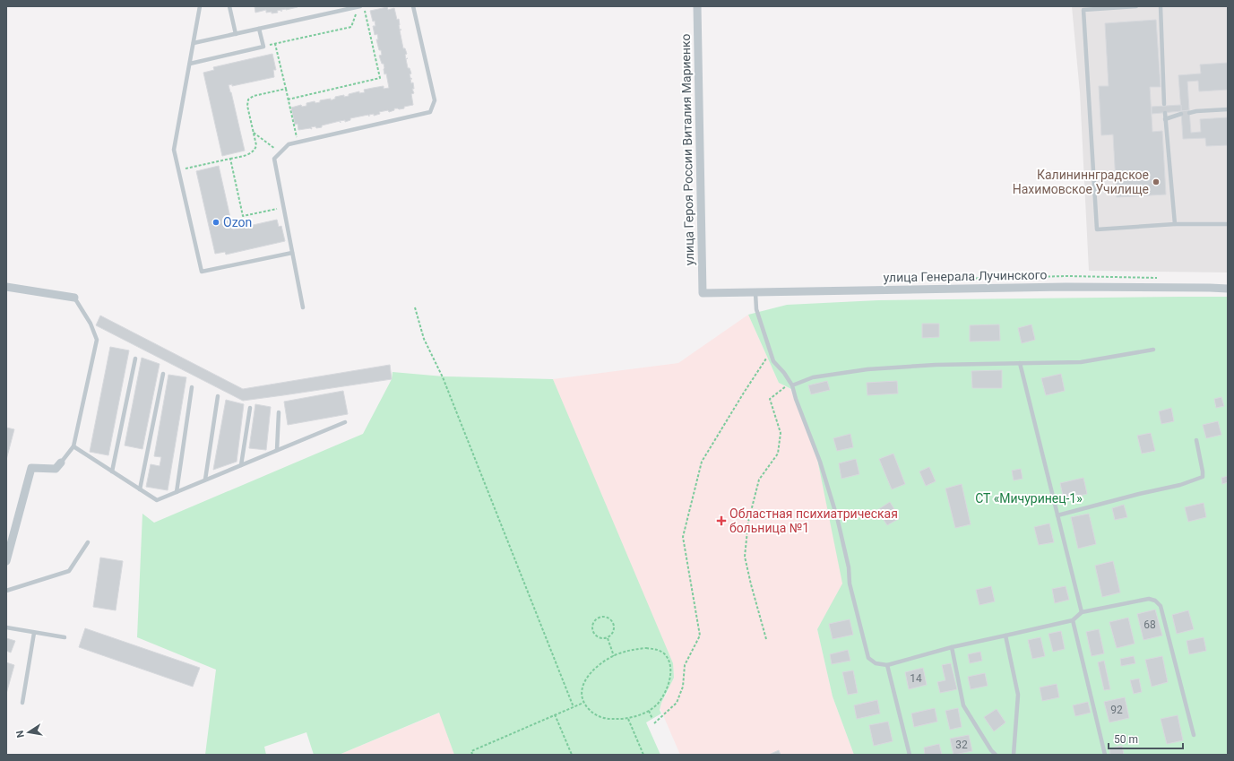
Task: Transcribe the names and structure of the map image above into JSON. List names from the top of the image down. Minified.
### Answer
{"streets":{"street":["улица Героя России Виталия Мариенко","улица Генерала Лучинского"]},"crossings":[["улица Героя России Виталия Мариенко","улица Генерала Лучинского"]],"parks":["СТ «Мичуринец-1»"],"places":{"other":["Калининнградское Нахимовское Училище","Ozon"],"health":["Областная психиатрическая больница №1"]},"house_numbers":["68","14","92","32"],"scale_bar":"50 m","north":"left"}
